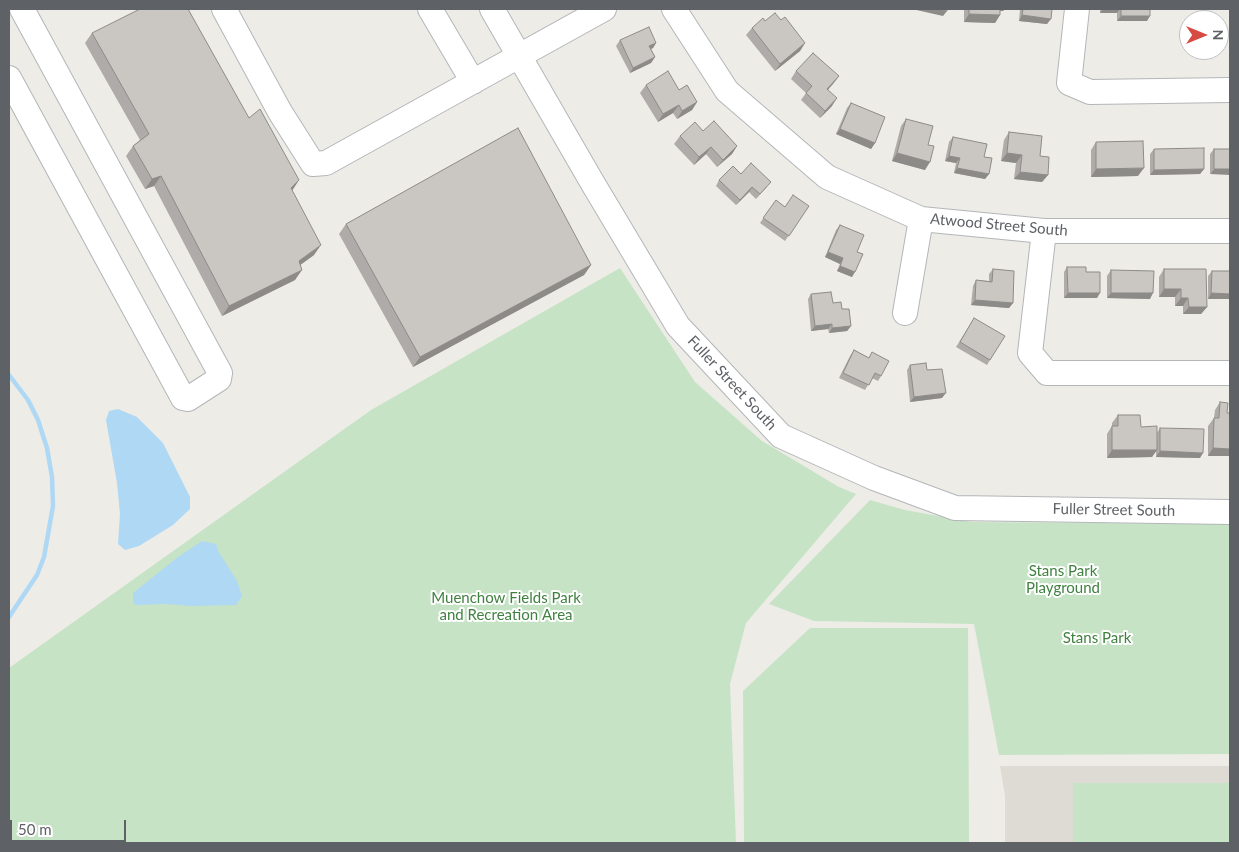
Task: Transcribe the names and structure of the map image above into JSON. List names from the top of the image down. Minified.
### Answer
{"streets":{"street":["Atwood Street South","Fuller Street South"]},"parks":["Stans Park Playground","Muenchow Fields Park and Recreation Area","Stans Park"],"scale_bar":"50 m","north":"right"}
